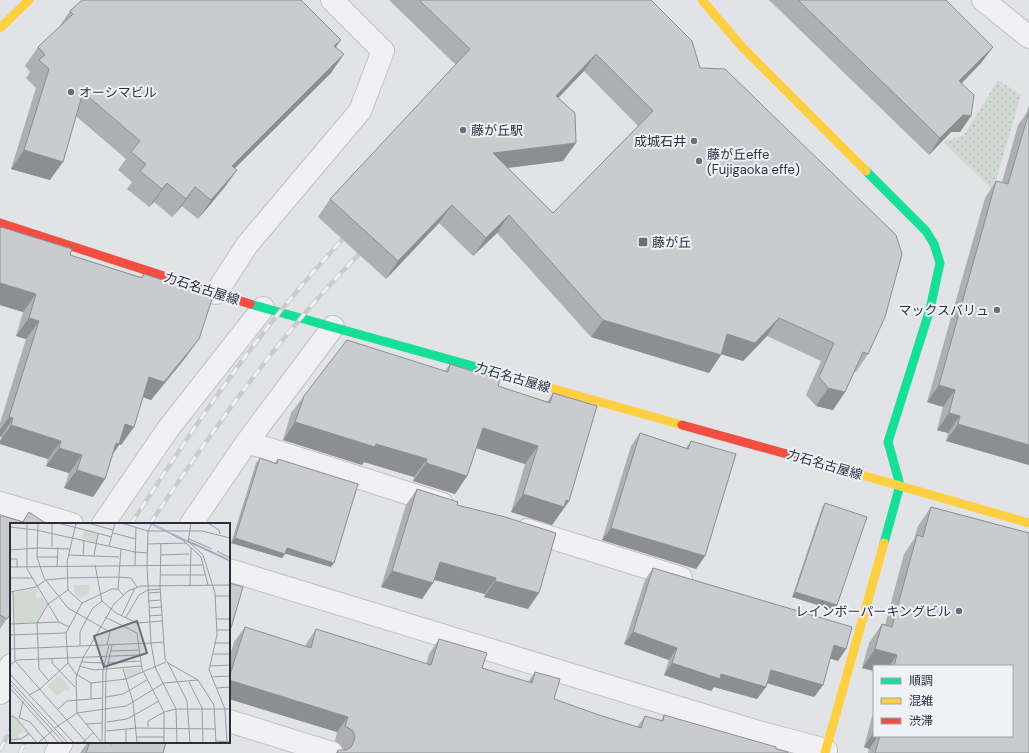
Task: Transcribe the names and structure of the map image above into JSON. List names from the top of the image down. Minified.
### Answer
{"streets":{"main road":["力石名古屋線"]},"places":{"other":["オーシマビル","藤が丘駅","成城石井","藤が丘effe (Fujigaoka effe)","マックスバリュ","レインボーパーキングビル"],"transit":["藤が丘"]},"legend":["順調","混雑","渋滞"]}
